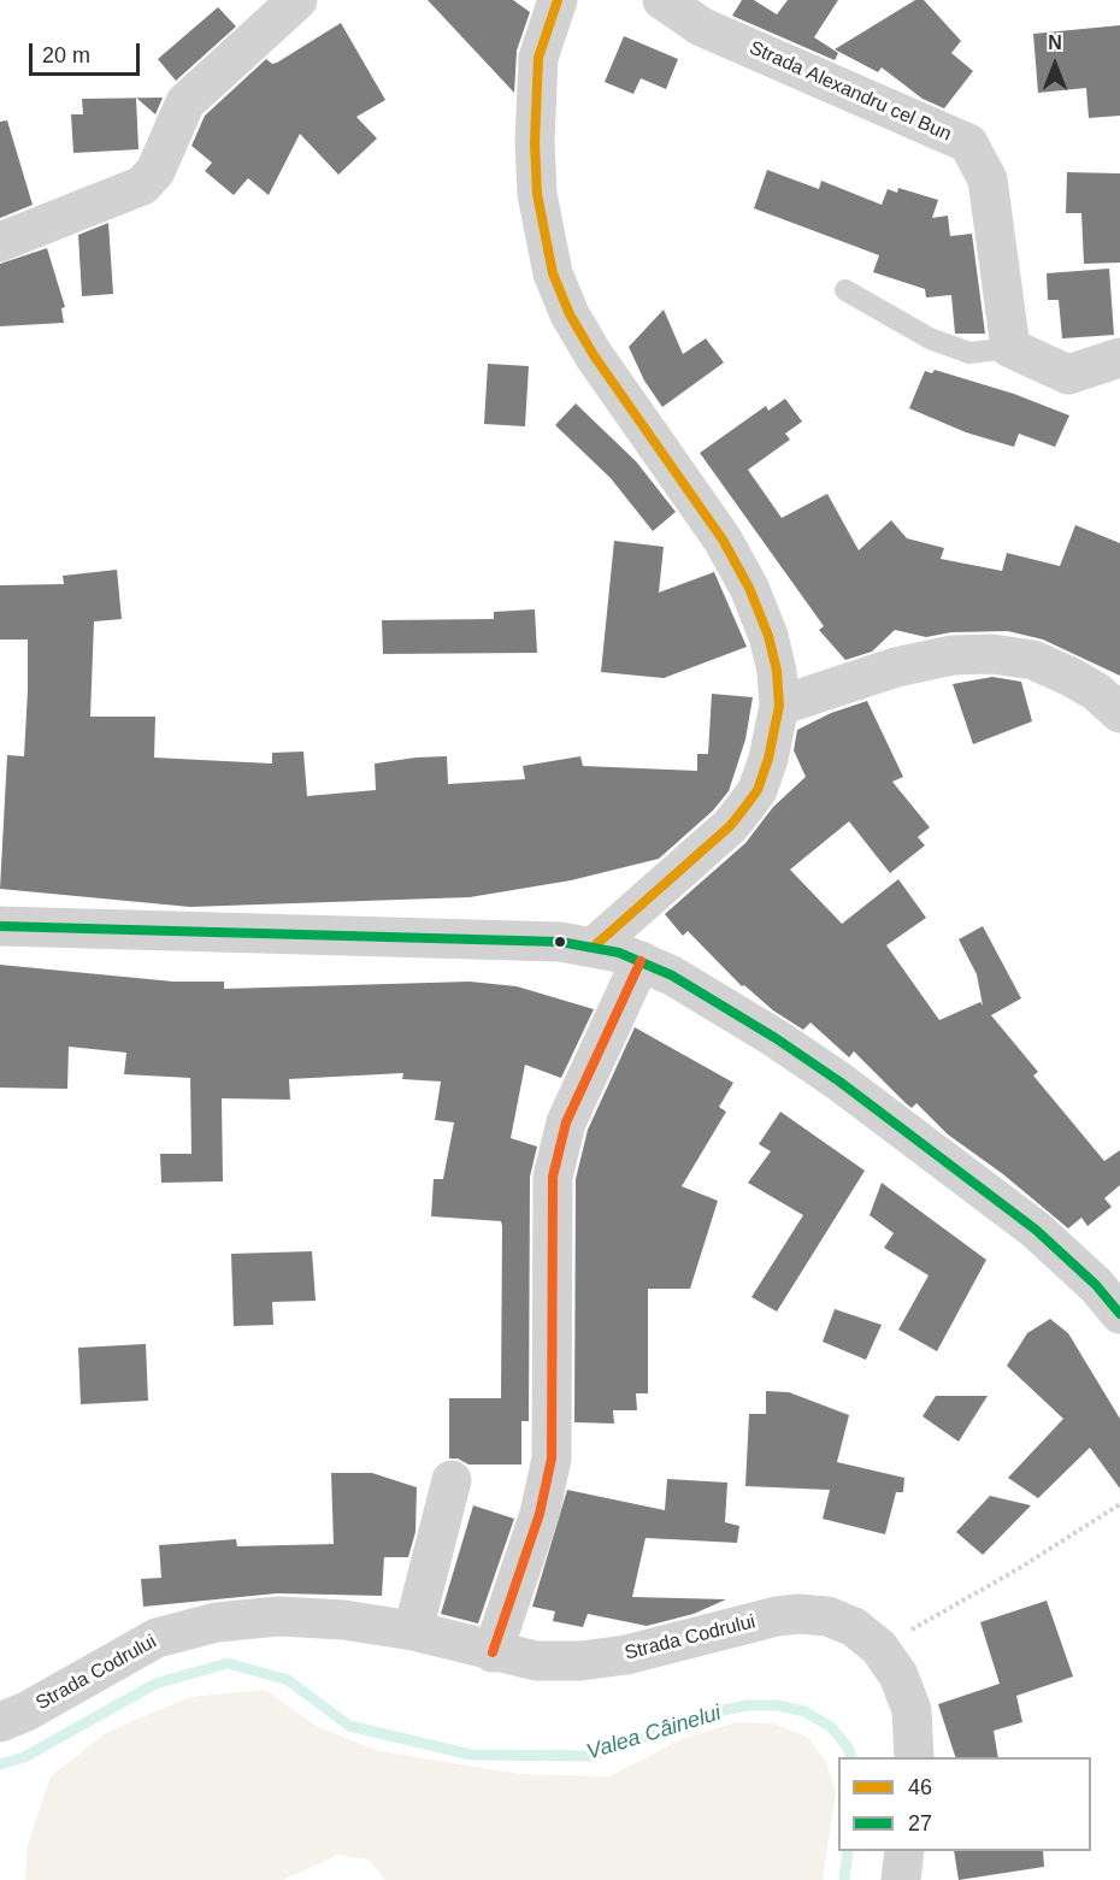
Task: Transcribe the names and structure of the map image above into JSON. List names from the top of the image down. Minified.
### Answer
{"streets":{"street":["Strada Alexandru cel Bun","Strada Codrului"]},"water":["Valea Câinelui"],"lines":["transit line 46","transit line 27"],"legend":["46","27"],"scale_bar":"20 m","north":"top"}
